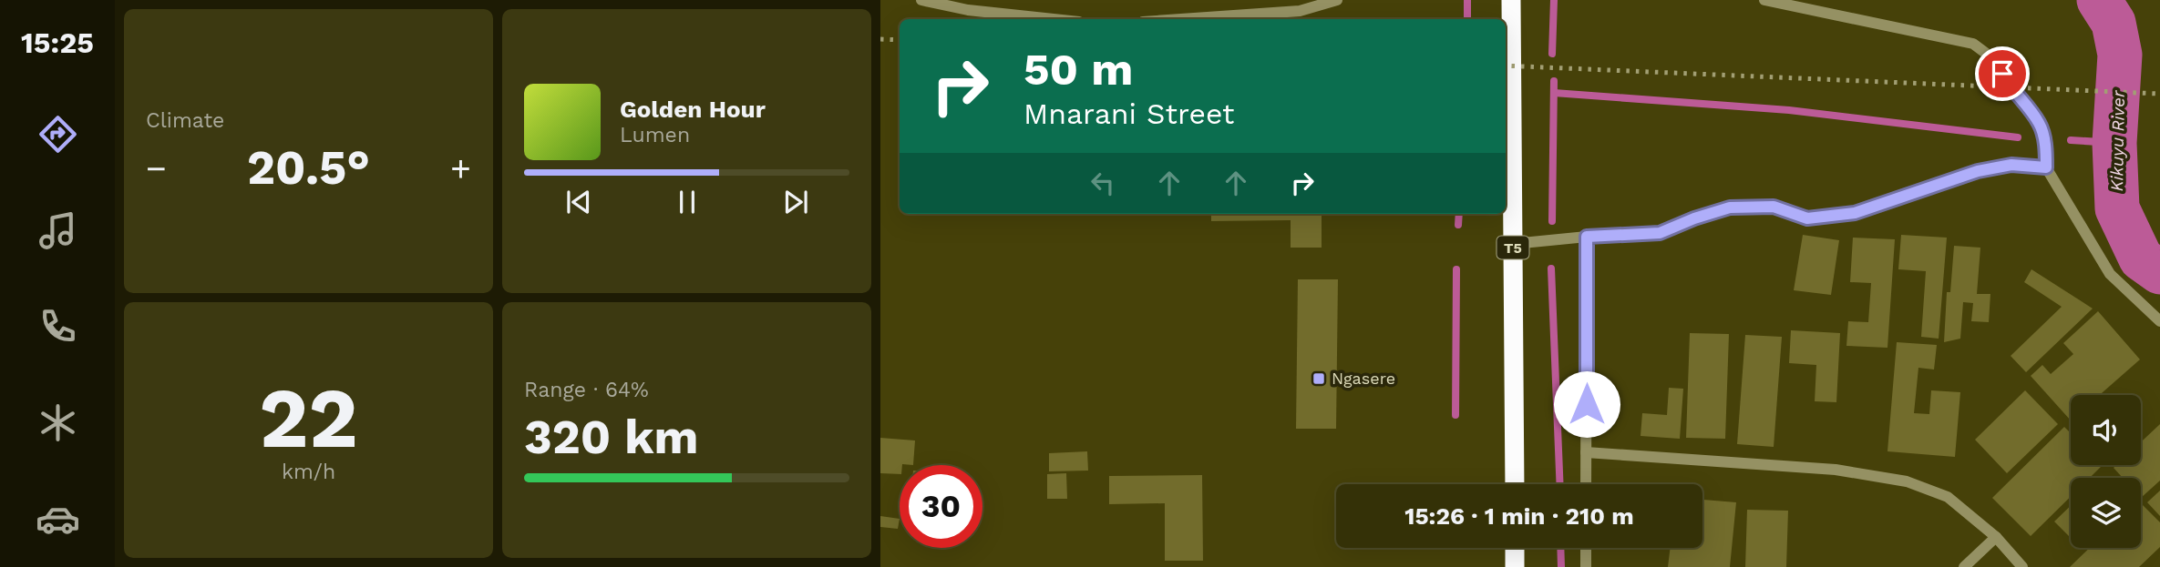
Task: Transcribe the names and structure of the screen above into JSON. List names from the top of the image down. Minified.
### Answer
{"streets":{"highway":["T5"]},"water":["Kikuyu River"],"places":{"transit":["Ngasere"]},"page":{"tabs":"15:25","tile":["Climate",["22","km/h"],["Range · 64%","320 km"]],"turn":["50 m","Mnarani Street"],"song":["Golden Hour","Lumen"],"heat":["−","20.5°","+"],"limit":"30","trip":"15:26 · 1 min · 210 m"}}
